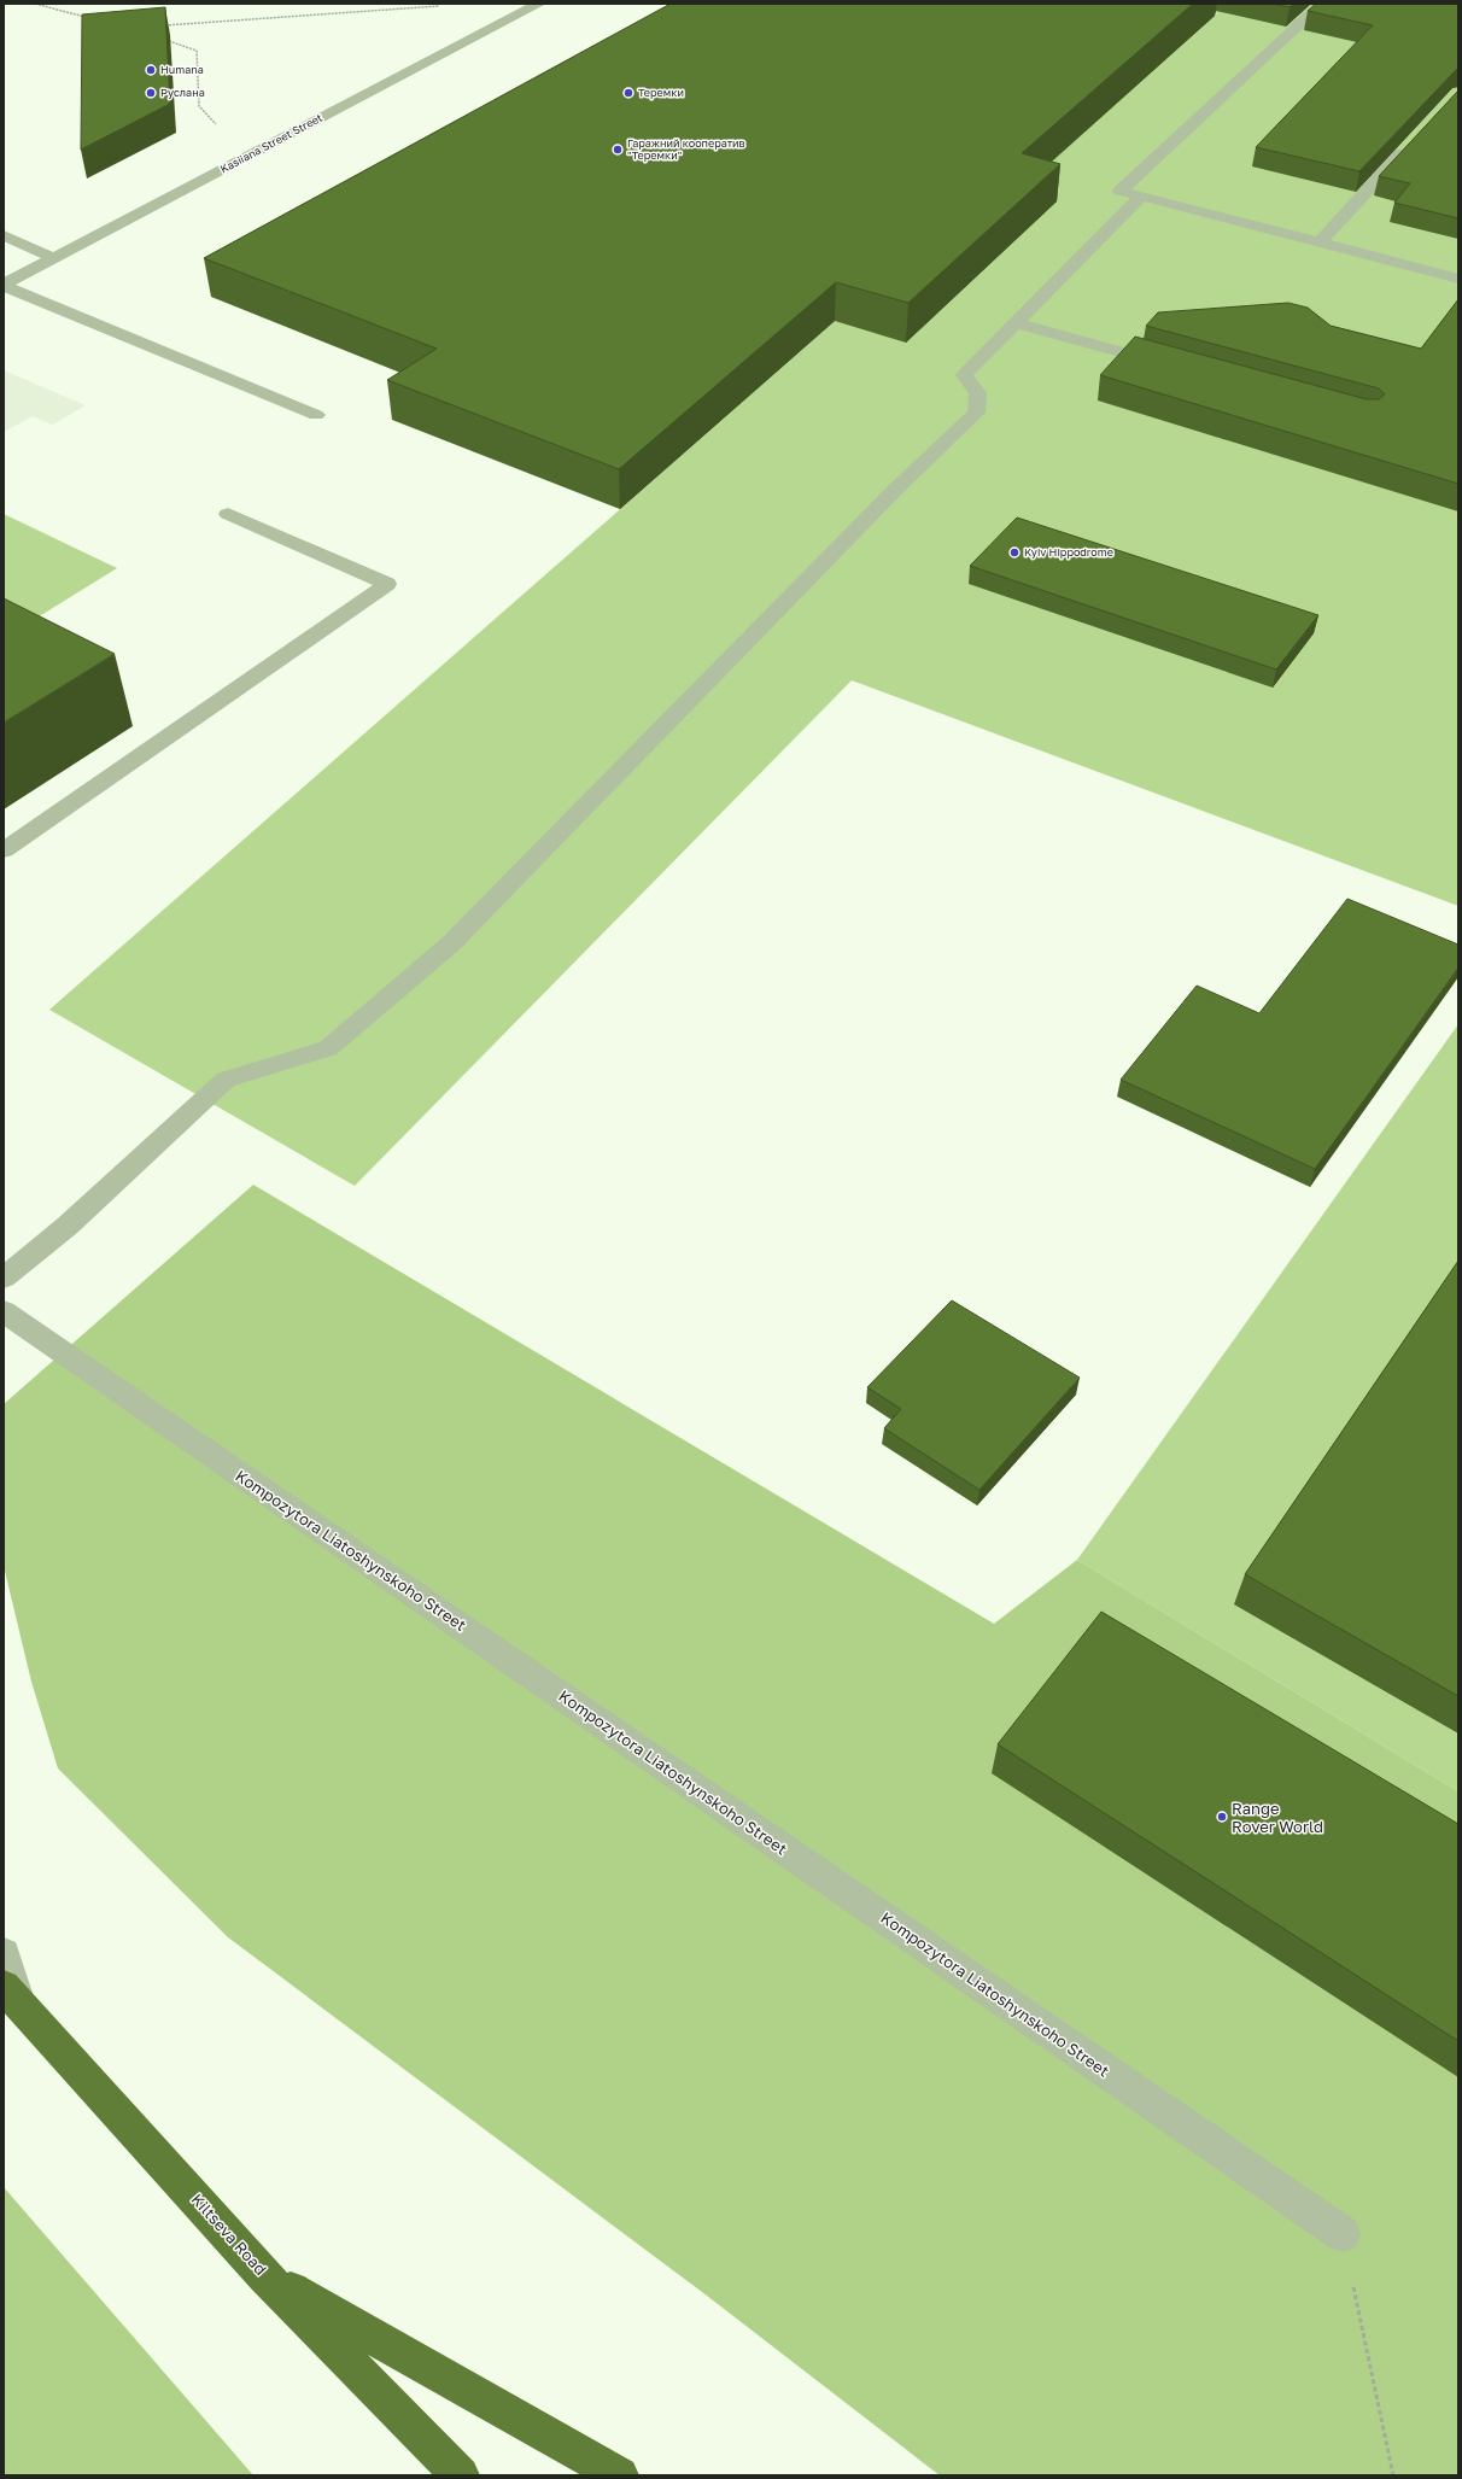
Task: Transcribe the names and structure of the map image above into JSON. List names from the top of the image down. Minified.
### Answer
{"streets":{"highway":["Kiltseva Road"],"street":["Kasiiana Street Street","Kompozytora Liatoshynskoho Street"]},"places":["Humana","Руслана","Теремки","Гаражний кооператив \"Теремки\"","Kyiv Hippodrome","Range Rover World"]}
